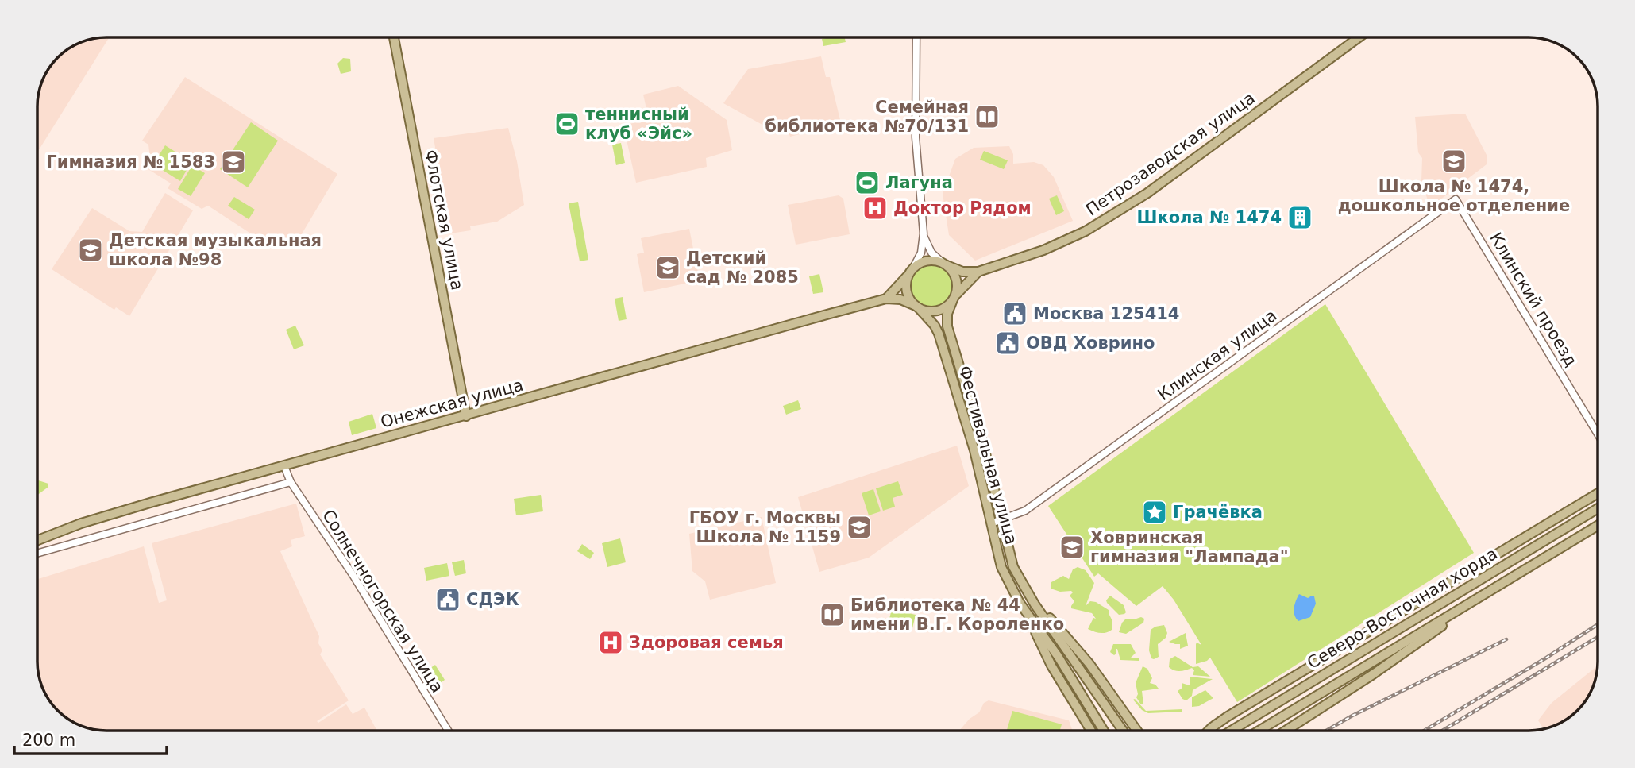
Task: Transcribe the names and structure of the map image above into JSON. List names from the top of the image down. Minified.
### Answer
{"streets":{"main road":["Петрозаводская улица","Флотская улица","Онежская улица","Фестивальная улица","Северо-Восточная хорда"],"street":["Клинский проезд","Клинская улица","Солнечногорская улица"]},"crossings":[["Петрозаводская улица","Онежская улица"],["Петрозаводская улица","Фестивальная улица"],["Флотская улица","Онежская улица"],["Клинский проезд","Клинская улица"],["Клинская улица","Фестивальная улица"],["Онежская улица","Фестивальная улица"],["Онежская улица","Солнечногорская улица"]],"places":{"library":["Семейная библиотека №70/131","Библиотека № 44 имени В.Г. Короленко"],"sports":["теннисный клуб «Эйс»","Лагуна"],"school or university":["Школа № 1474, дошкольное отделение","Гимназия № 1583","Детская музыкальная школа №98","Детский сад № 2085","ГБОУ г. Москвы Школа № 1159","Ховринская гимназия \"Лампада\""],"hospital":["Доктор Рядом","Здоровая семья"],"building":["Школа № 1474"],"public building":["Москва 125414","ОВД Ховрино","СДЭК"],"place":["Грачёвка"]},"scale_bar":"200 m"}
